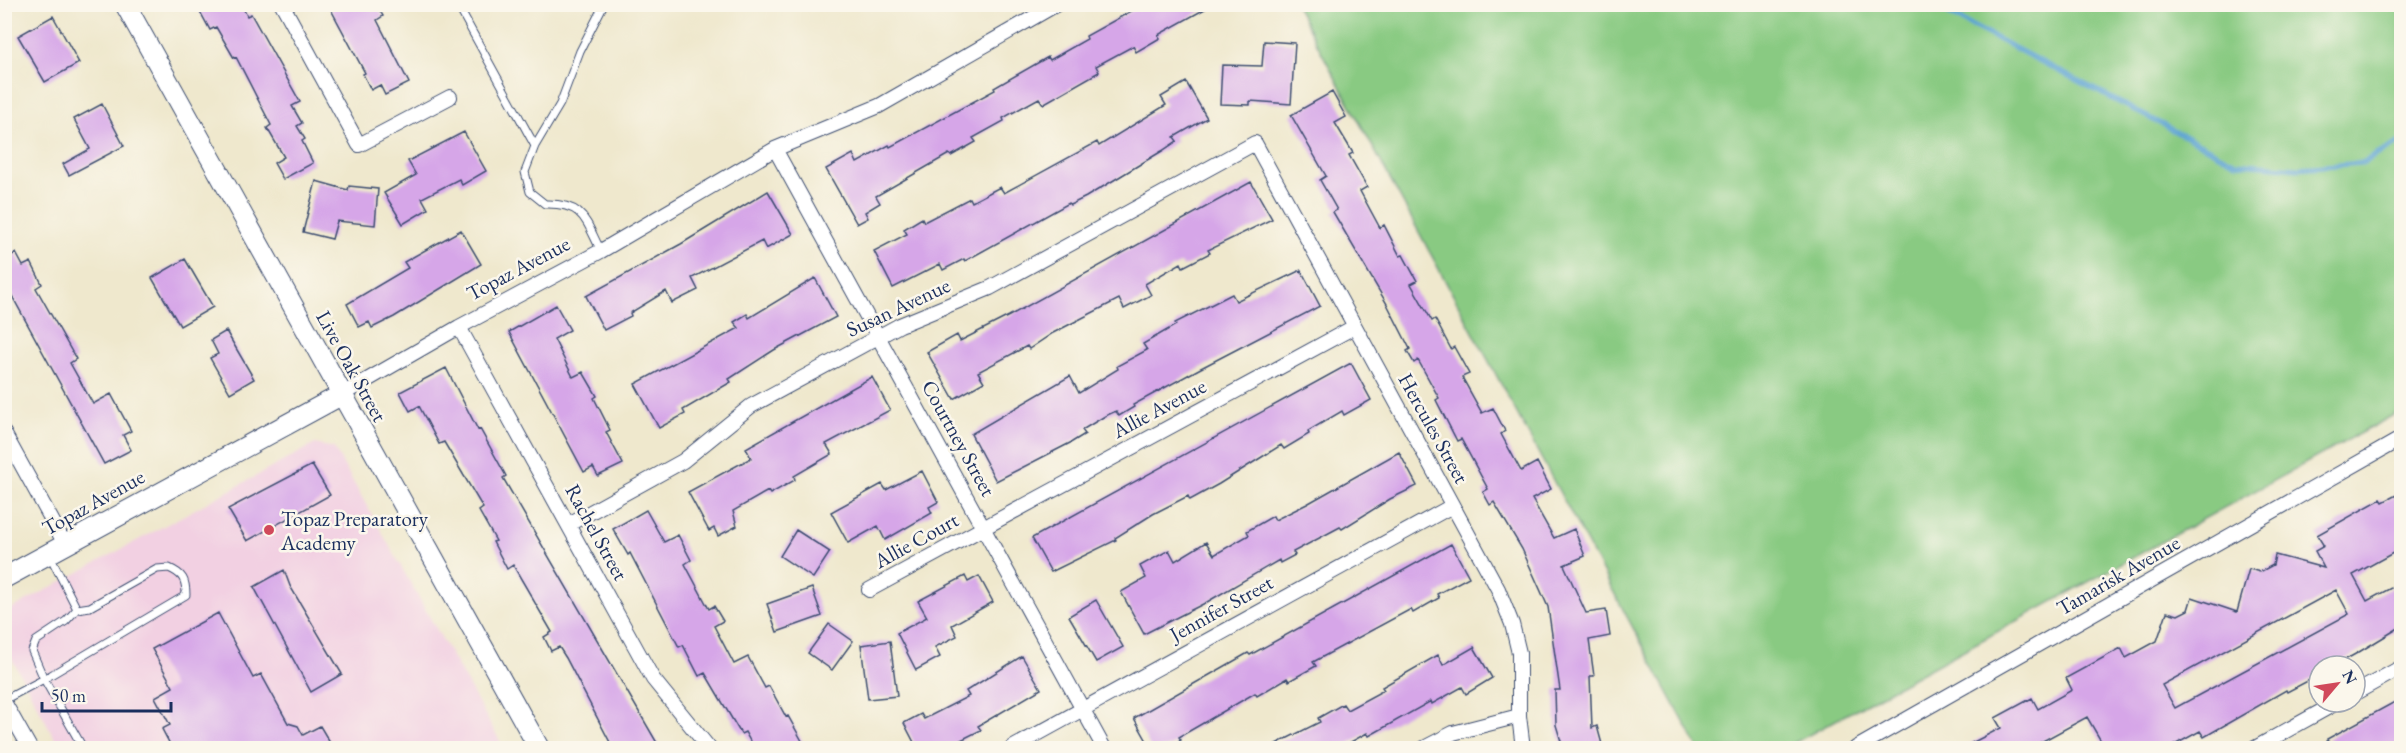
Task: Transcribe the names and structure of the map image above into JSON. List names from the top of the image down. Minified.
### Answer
{"streets":{"street":["Topaz Avenue","Susan Avenue","Live Oak Street","Allie Avenue","Hercules Street","Courtney Street","Rachel Street","Allie Court","Tamarisk Avenue","Jennifer Street"]},"crossings":[["Topaz Avenue","Live Oak Street"],["Topaz Avenue","Courtney Street"],["Topaz Avenue","Rachel Street"],["Susan Avenue","Hercules Street"],["Susan Avenue","Courtney Street"],["Susan Avenue","Rachel Street"],["Allie Avenue","Hercules Street"],["Allie Avenue","Courtney Street"],["Allie Avenue","Allie Court"],["Hercules Street","Jennifer Street"],["Courtney Street","Allie Court"],["Courtney Street","Jennifer Street"]],"places":["Topaz Preparatory Academy"],"scale_bar":"50 m","north":"top right"}
